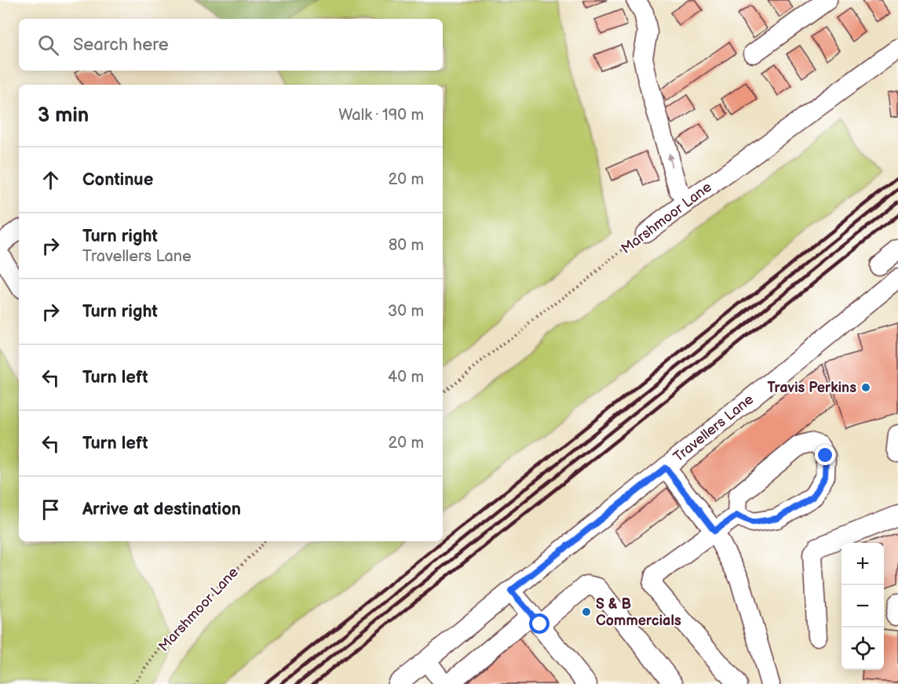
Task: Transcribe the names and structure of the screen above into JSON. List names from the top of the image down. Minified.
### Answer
{"streets":{"street":["Marshmoor Lane","Travellers Lane"]},"places":["Travis Perkins","S & B Commercials"],"page":{"search":"Search here","heading":["3 min","Walk · 190 m"],"list":[["Continue","20 m"],["Turn right","Travellers Lane","80 m"],["Turn right","30 m"],["Turn left","40 m"],["Turn left","20 m"],"Arrive at destination"],"map_buttons":["+","−"]}}
